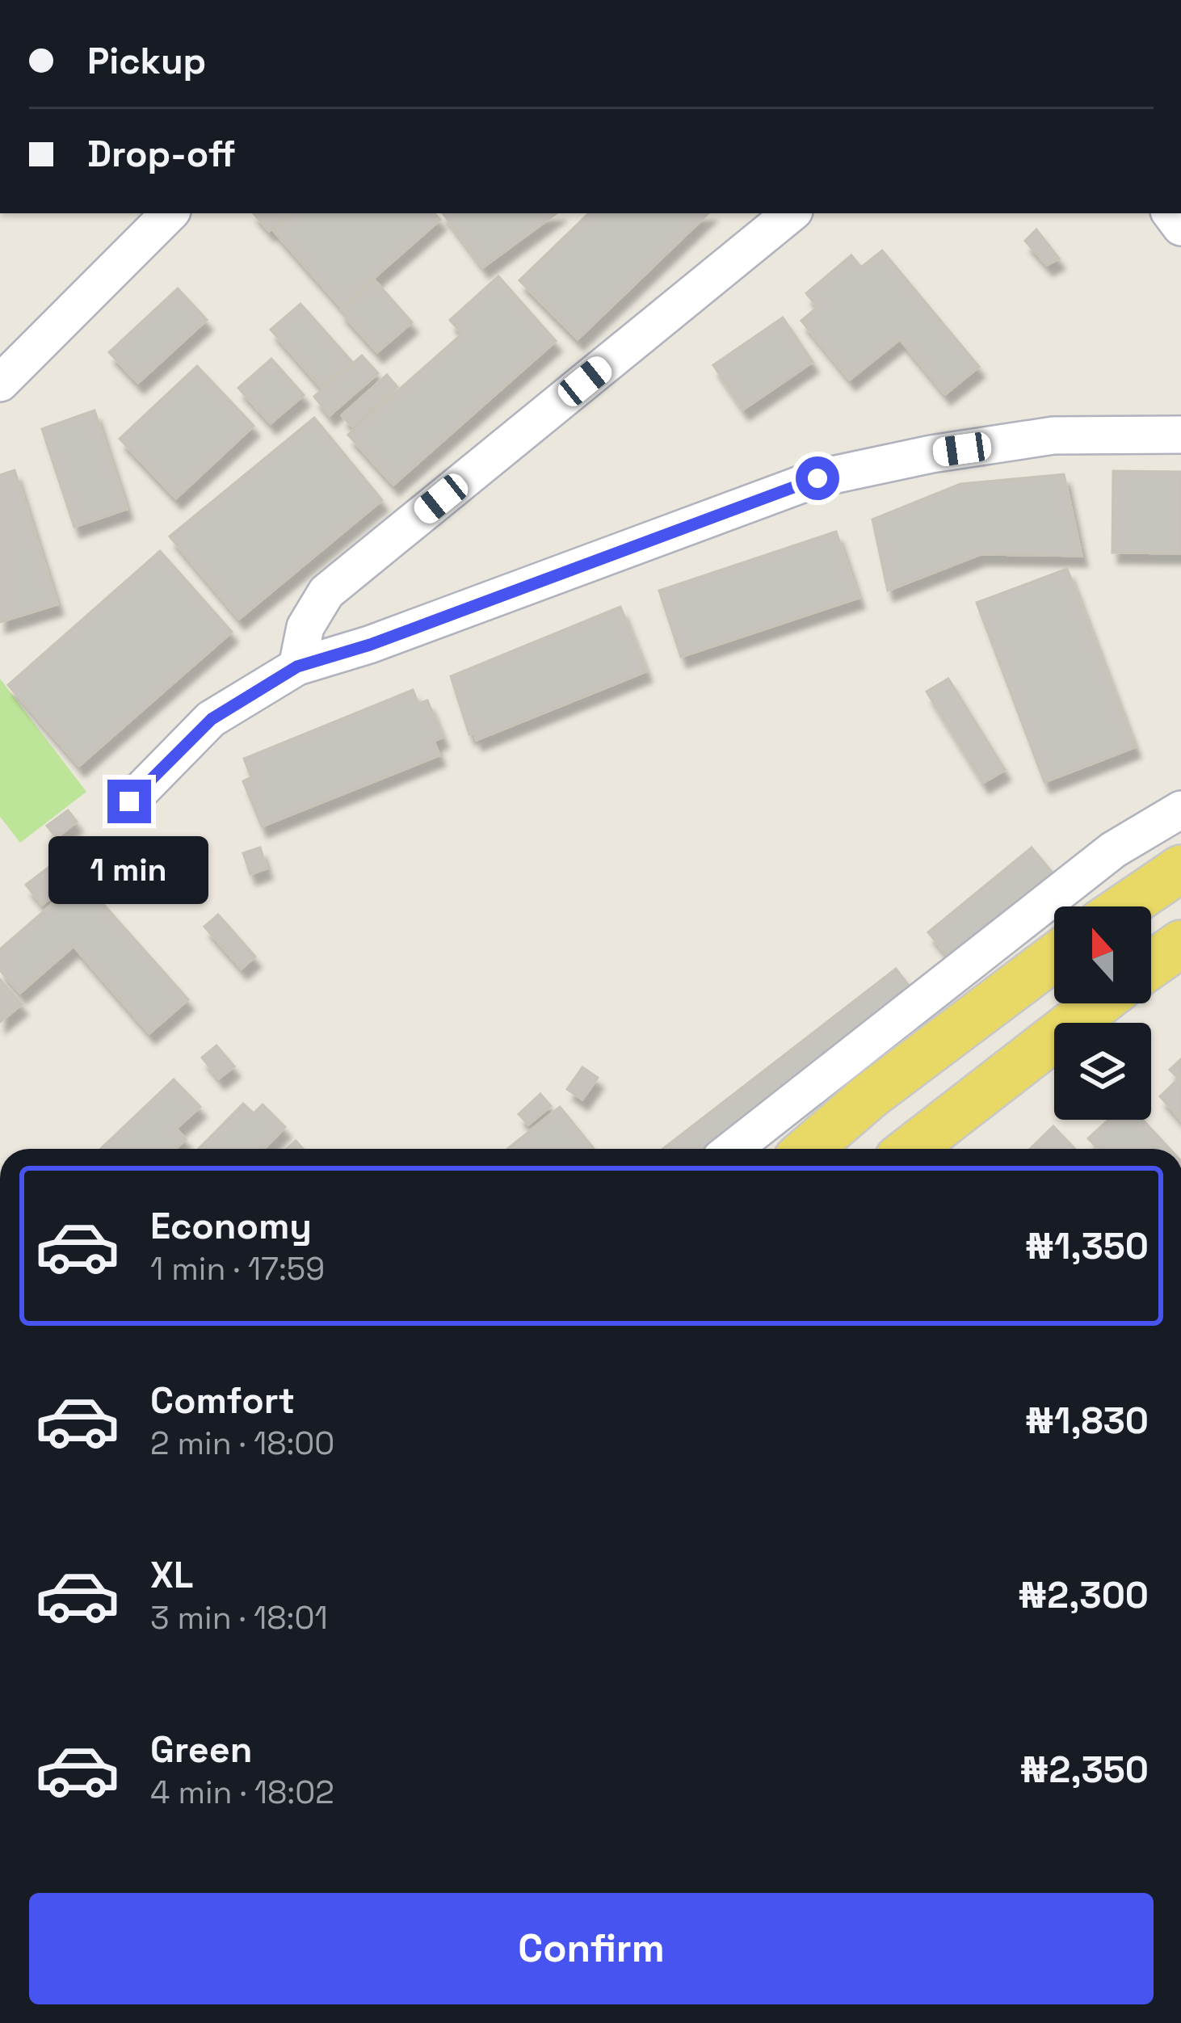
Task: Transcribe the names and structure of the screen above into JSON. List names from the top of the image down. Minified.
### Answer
{"north":"top","page":{"banner":["Pickup","Drop-off"],"bubble":"1 min","list":[{"name":"Economy","note":"1 min · 17:59","value":"₦1,350"},{"name":"Comfort","note":"2 min · 18:00","value":"₦1,830"},{"name":"XL","note":"3 min · 18:01","value":"₦2,300"},{"name":"Green","note":"4 min · 18:02","value":"₦2,350"}],"buttons":"Confirm"}}
